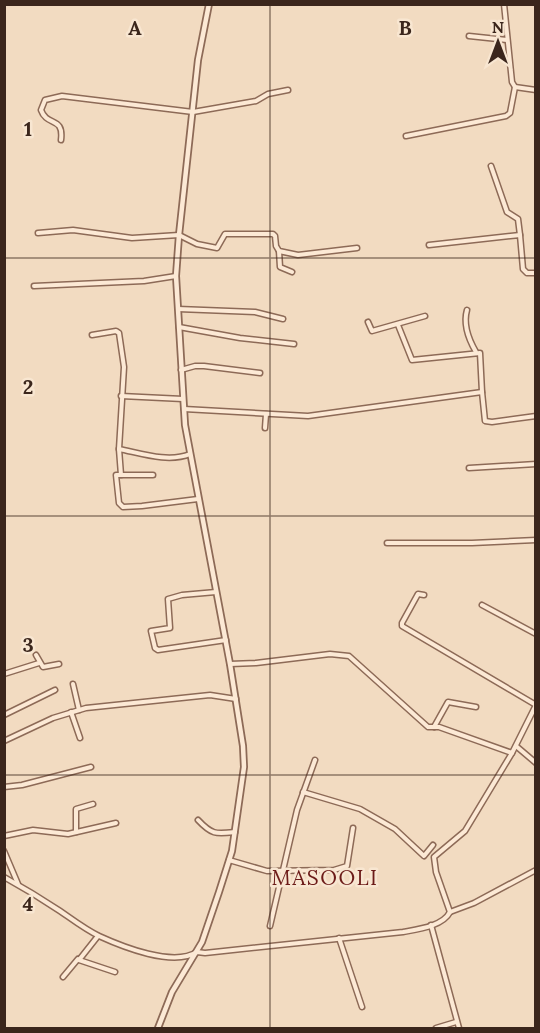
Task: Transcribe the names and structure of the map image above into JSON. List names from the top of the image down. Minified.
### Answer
{"districts":["MASOOLI"],"north":"top","grid":{"columns":["A","B"],"rows":["1","2","3","4"]}}
